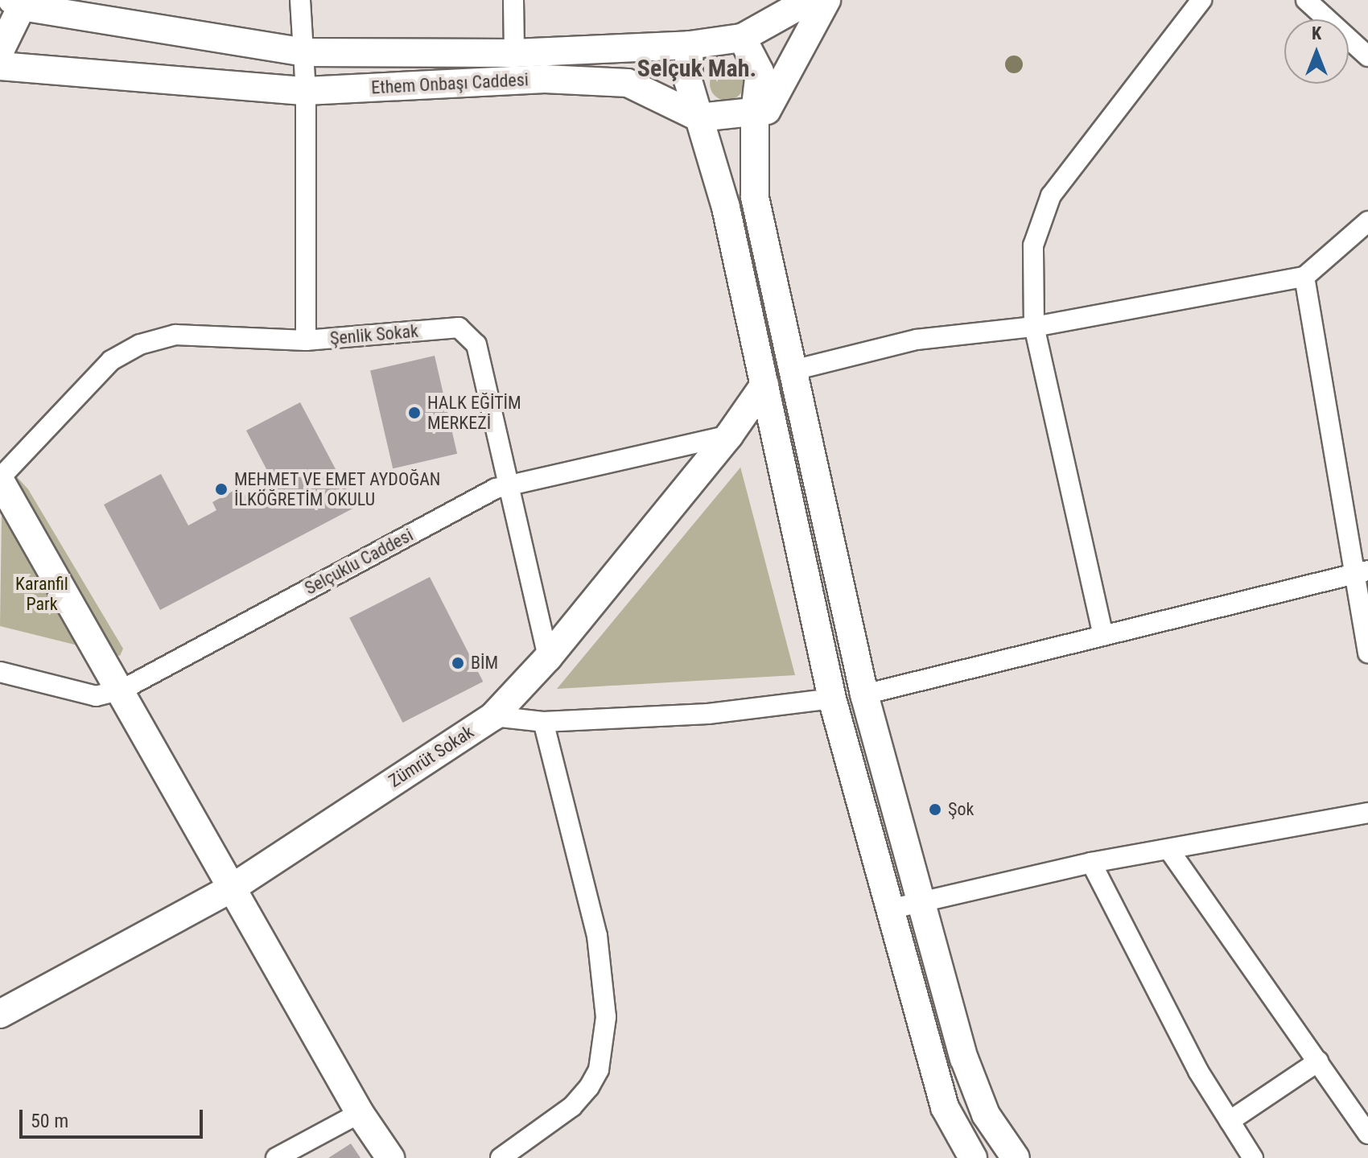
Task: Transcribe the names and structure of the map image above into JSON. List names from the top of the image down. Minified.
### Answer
{"streets":{"street":["Ethem Onbaşı Caddesi","Şenlik Sokak","Selçuklu Caddesi","Zümrüt Sokak"]},"crossings":[["Şenlik Sokak","Selçuklu Caddesi"],["Şenlik Sokak","Zümrüt Sokak"],["Selçuklu Caddesi","Zümrüt Sokak"]],"districts":["Selçuk Mah."],"parks":["Karanfil Park"],"places":["HALK EĞİTİM MERKEZİ","MEHMET VE EMET AYDOĞAN İLKÖĞRETİM OKULU","BİM","Şok"],"scale_bar":"50 m","north":"top"}
